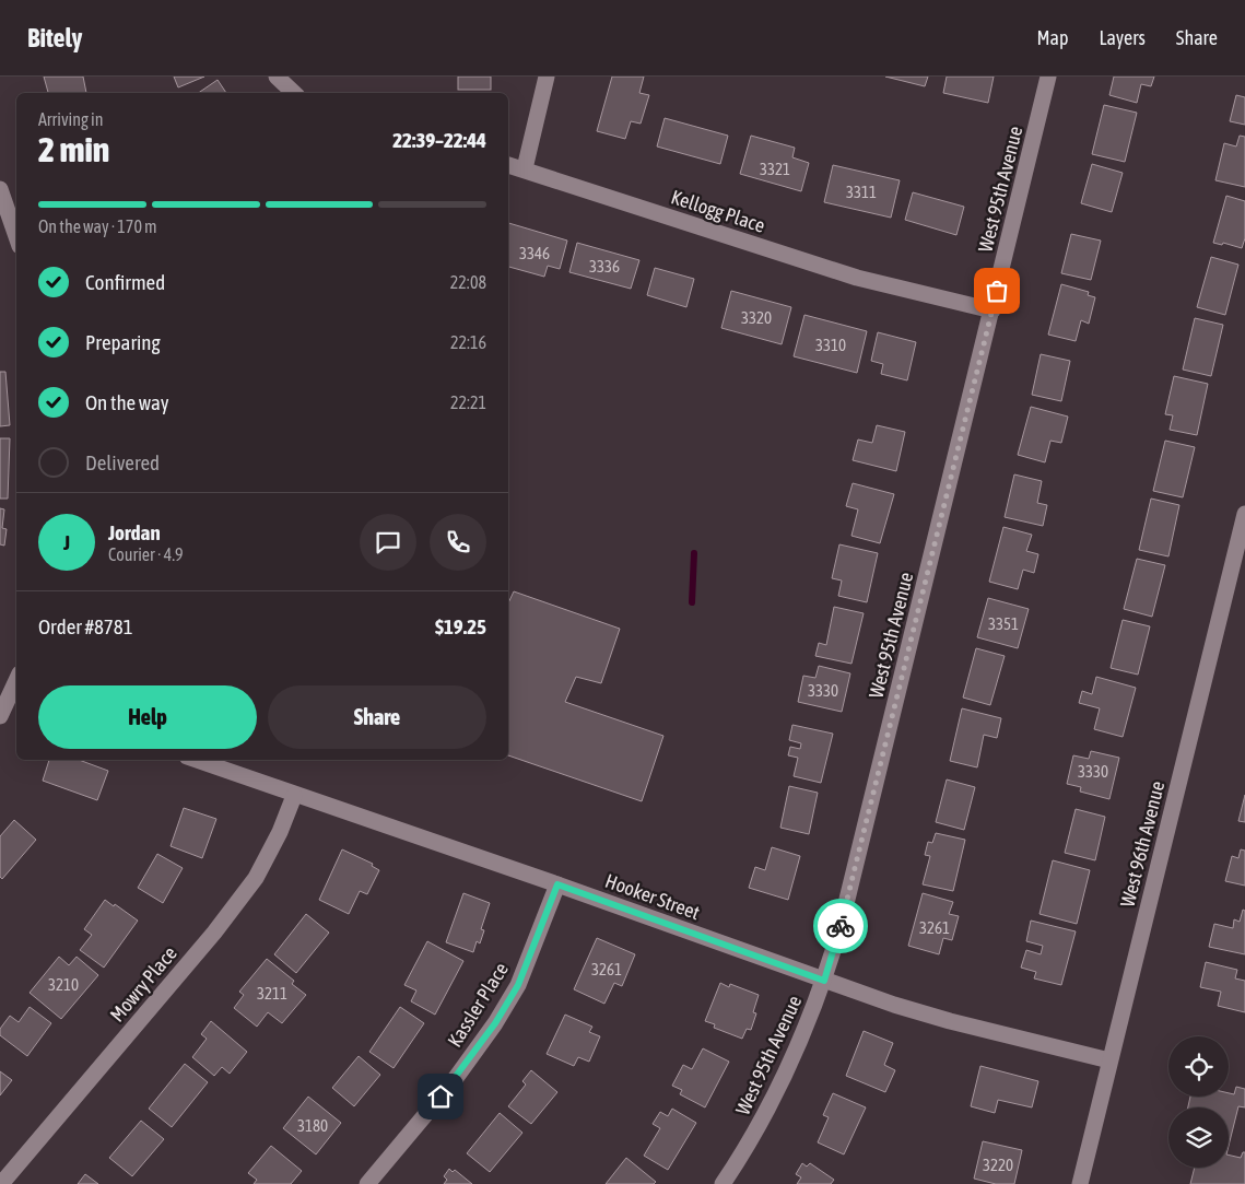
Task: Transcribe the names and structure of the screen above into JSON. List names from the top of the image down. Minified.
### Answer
{"streets":{"street":["West 95th Avenue","Kellogg Place","West 96th Avenue","Hooker Street","Mowry Place","Kassler Place"]},"crossings":[["West 95th Avenue","Kellogg Place"],["West 95th Avenue","Hooker Street"],["West 96th Avenue","Hooker Street"],["Hooker Street","Mowry Place"],["Hooker Street","Kassler Place"]],"house_numbers":["3321","3311","3346","3336","3320","3310","3351","3330","3330","3261","3261","3210","3211","3180","3220"],"page":{"header":"Bitely","nav":["Map","Layers","Share"],"heading":["2 min","Arriving in","22:39–22:44"],"panel":["Jordan","Courier · 4.9","Order #8781","$19.25"],"bar":"On the way · 170 m","list":[["Confirmed","22:08"],["Preparing","22:16"],["On the way","22:21"],"Delivered"],"round":"J","buttons":["Help","Share"]}}
